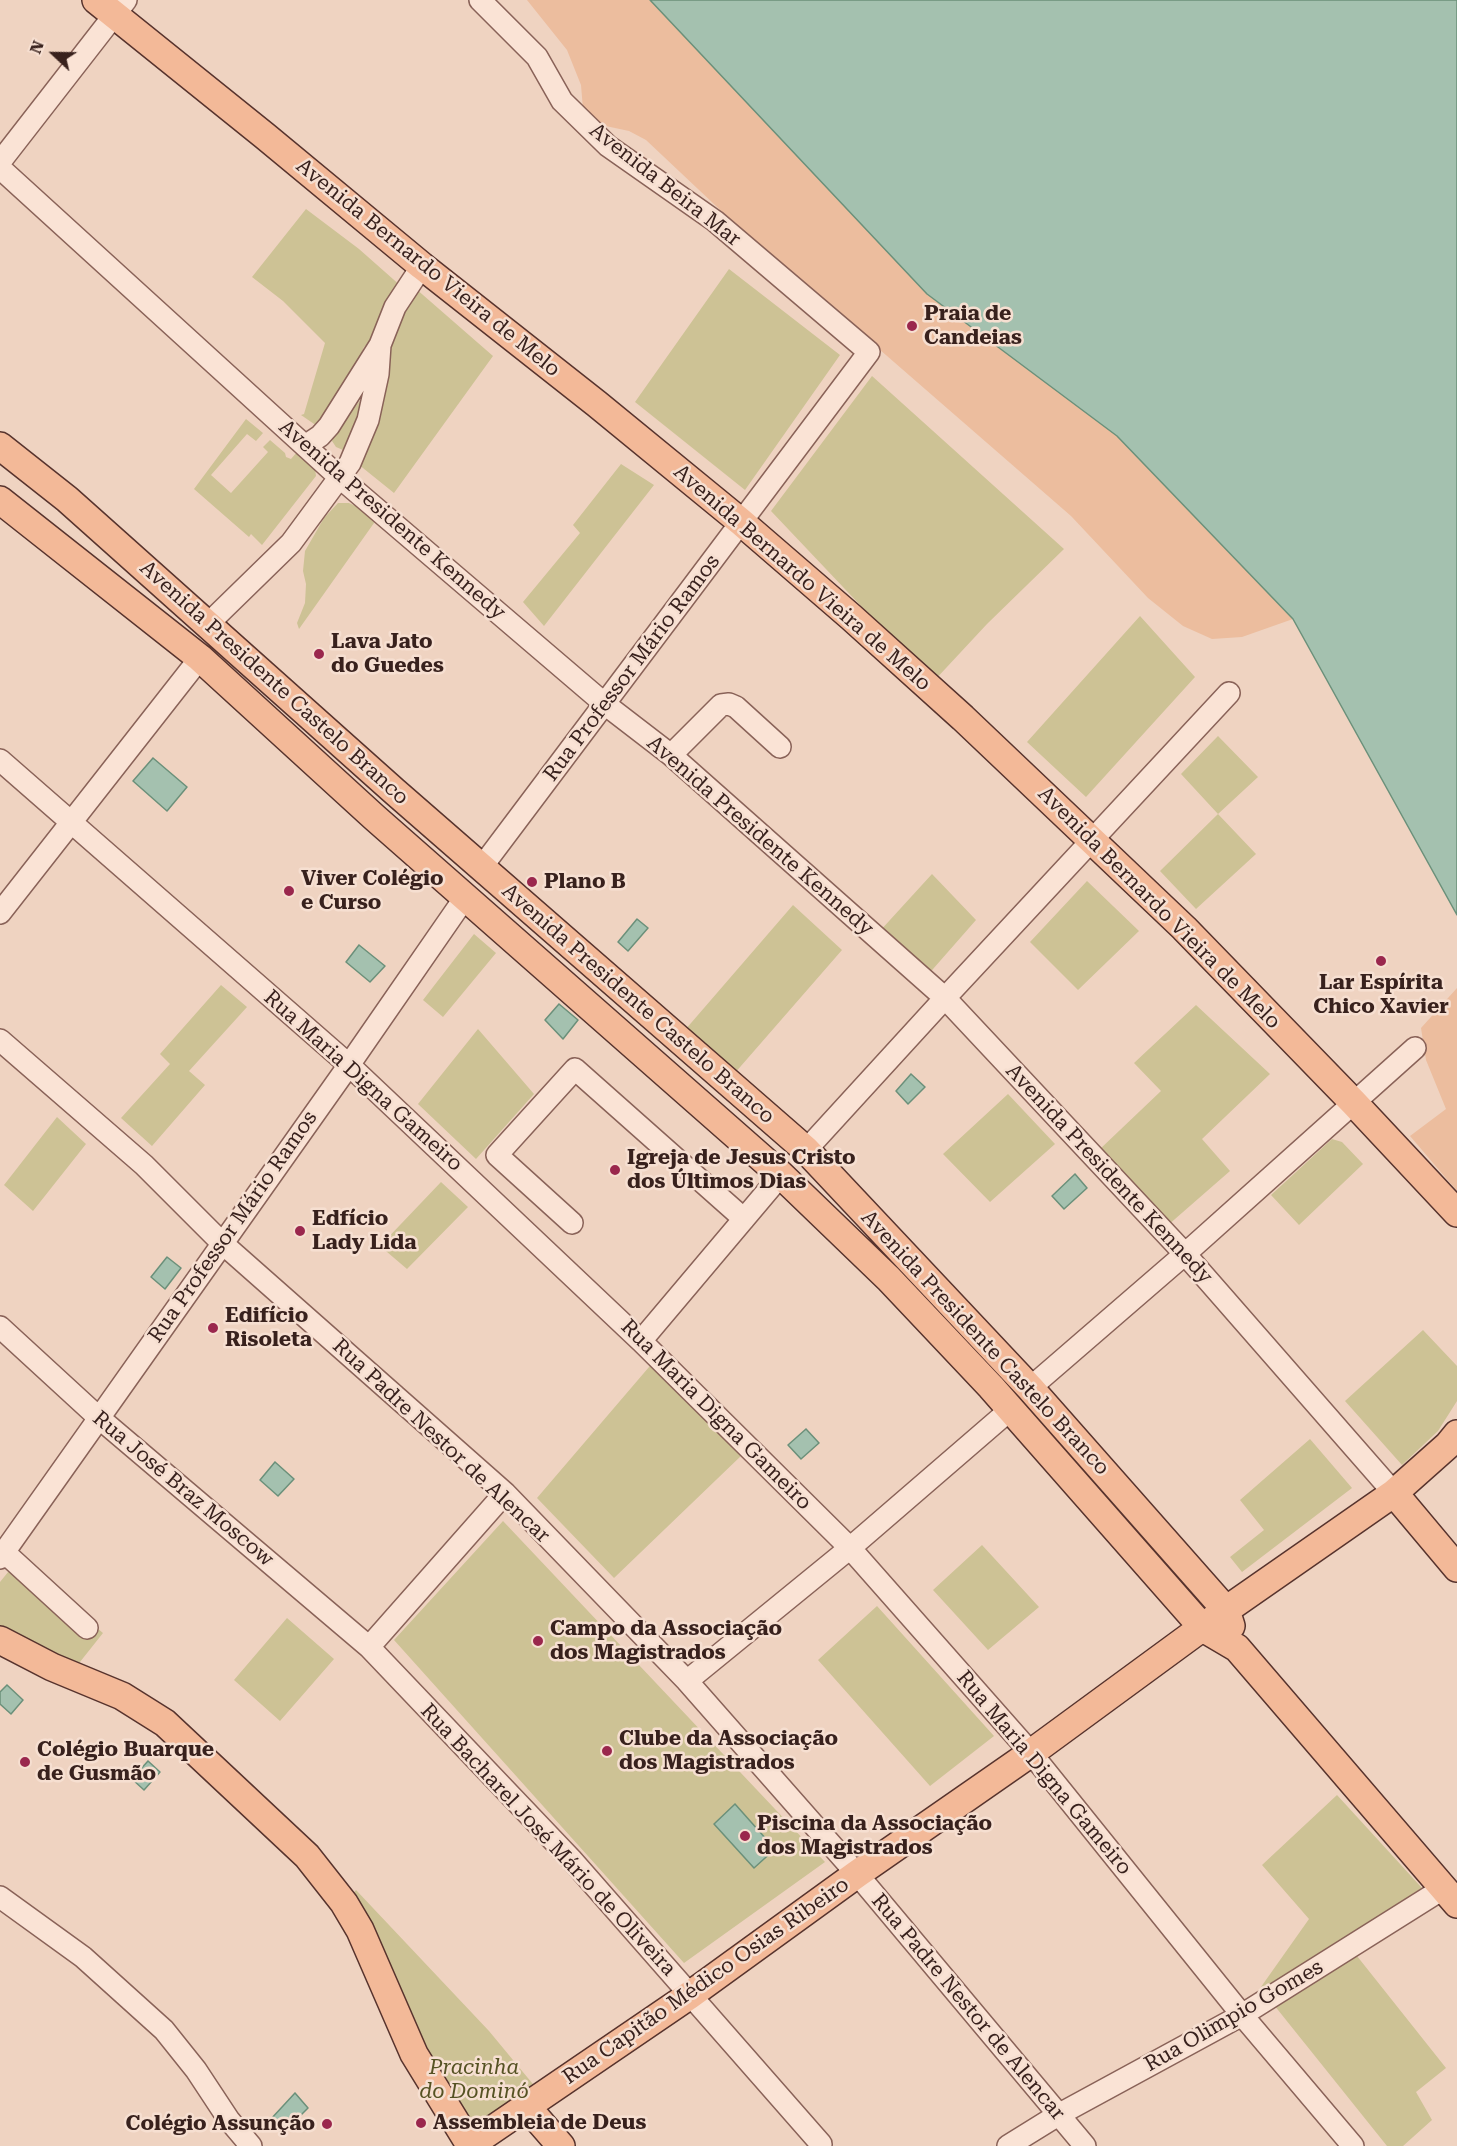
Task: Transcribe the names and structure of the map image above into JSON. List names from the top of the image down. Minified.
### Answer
{"streets":{"main road":["Avenida Bernardo Vieira de Melo","Avenida Presidente Kennedy","Avenida Presidente Castelo Branco","Rua Capitão Médico Osias Ribeiro"],"street":["Avenida Beira Mar","Rua Professor Mário Ramos","Rua Maria Digna Gameiro","Rua Padre Nestor de Alencar","Rua José Braz Moscow","Rua Bacharel José Mário de Oliveira","Rua Olimpio Gomes"]},"crossings":[["Avenida Beira Mar","Rua Professor Mário Ramos"],["Avenida Bernardo Vieira de Melo","Rua Professor Mário Ramos"],["Avenida Presidente Kennedy","Rua Professor Mário Ramos"],["Avenida Presidente Kennedy","Rua Capitão Médico Osias Ribeiro"],["Rua Professor Mário Ramos","Avenida Presidente Castelo Branco"],["Rua Professor Mário Ramos","Rua Maria Digna Gameiro"],["Rua Professor Mário Ramos","Rua Padre Nestor de Alencar"],["Rua Professor Mário Ramos","Rua José Braz Moscow"],["Avenida Presidente Castelo Branco","Rua Capitão Médico Osias Ribeiro"],["Avenida Presidente Castelo Branco","Rua Olimpio Gomes"],["Rua Maria Digna Gameiro","Rua Capitão Médico Osias Ribeiro"],["Rua Maria Digna Gameiro","Rua Olimpio Gomes"],["Rua Padre Nestor de Alencar","Rua Capitão Médico Osias Ribeiro"],["Rua Padre Nestor de Alencar","Rua Olimpio Gomes"],["Rua José Braz Moscow","Rua Bacharel José Mário de Oliveira"],["Rua Bacharel José Mário de Oliveira","Rua Capitão Médico Osias Ribeiro"]],"parks":["Pracinha do Dominó"],"places":["Praia de Candeias","Lava Jato do Guedes","Plano B","Viver Colégio e Curso","Lar Espírita Chico Xavier","Igreja de Jesus Cristo dos Últimos Dias","Edfício Lady Lida","Edifício Risoleta","Campo da Associação dos Magistrados","Clube da Associação dos Magistrados","Colégio Buarque de Gusmão","Piscina da Associação dos Magistrados","Assembleia de Deus","Colégio Assunção"],"north":"left"}
